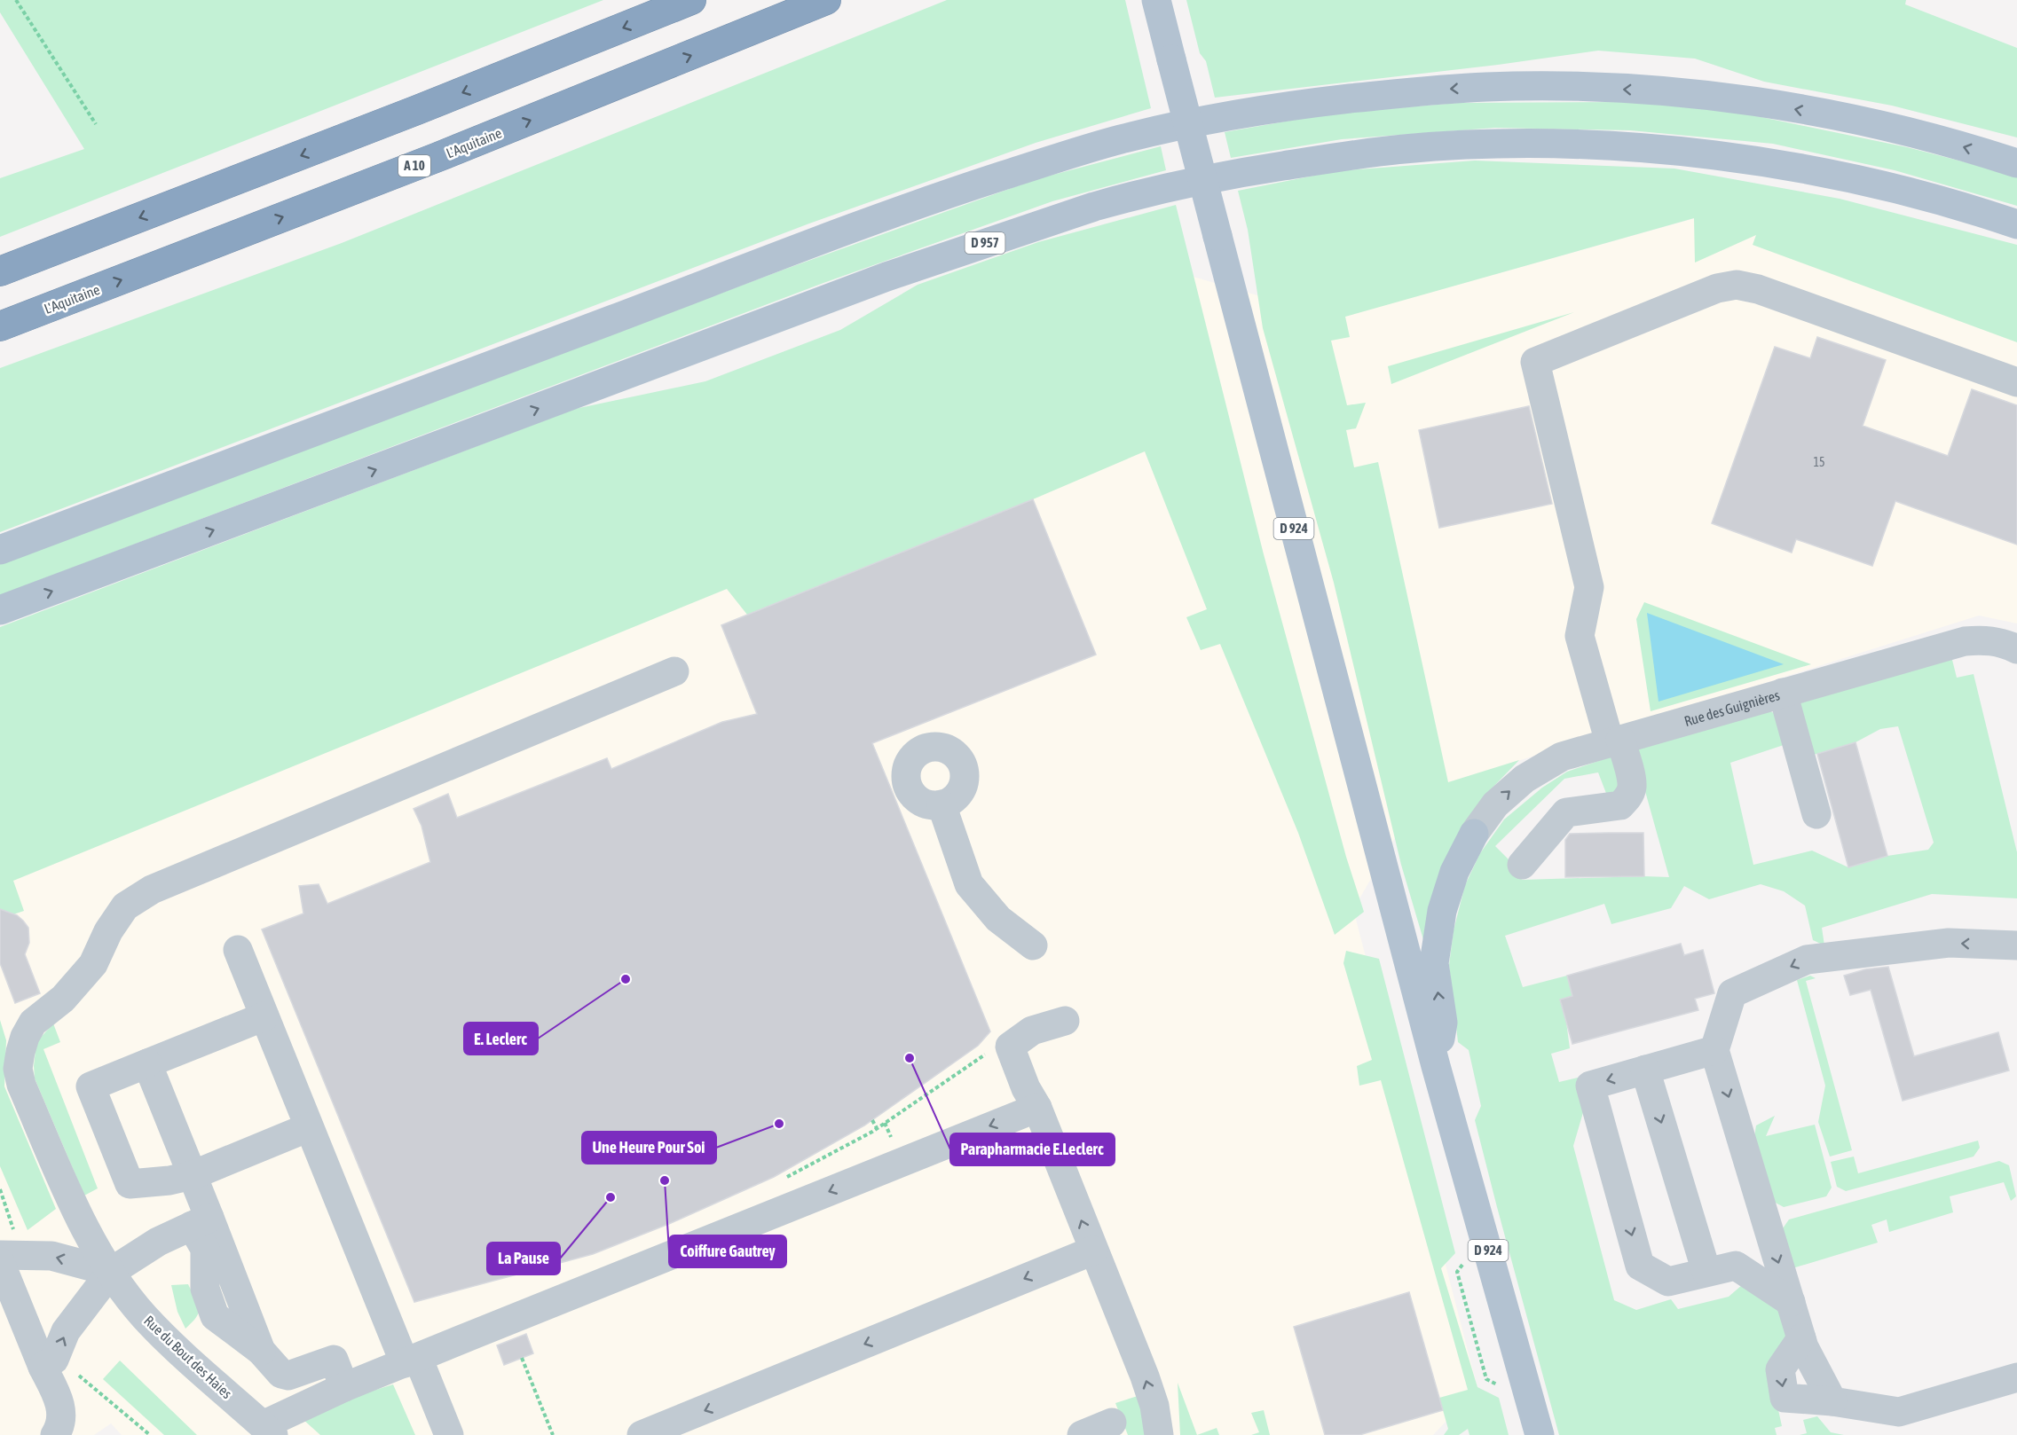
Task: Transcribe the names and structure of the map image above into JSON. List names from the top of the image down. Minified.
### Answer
{"streets":{"highway":["L'Aquitaine","A 10"],"main road":["D 957","D 924"],"street":["Rue des Guignières","Rue du Bout des Haies"]},"places":["E. Leclerc","Parapharmacie E.Leclerc","Une Heure Pour Soi","Coiffure Gautrey","La Pause"],"house_numbers":["15"]}
